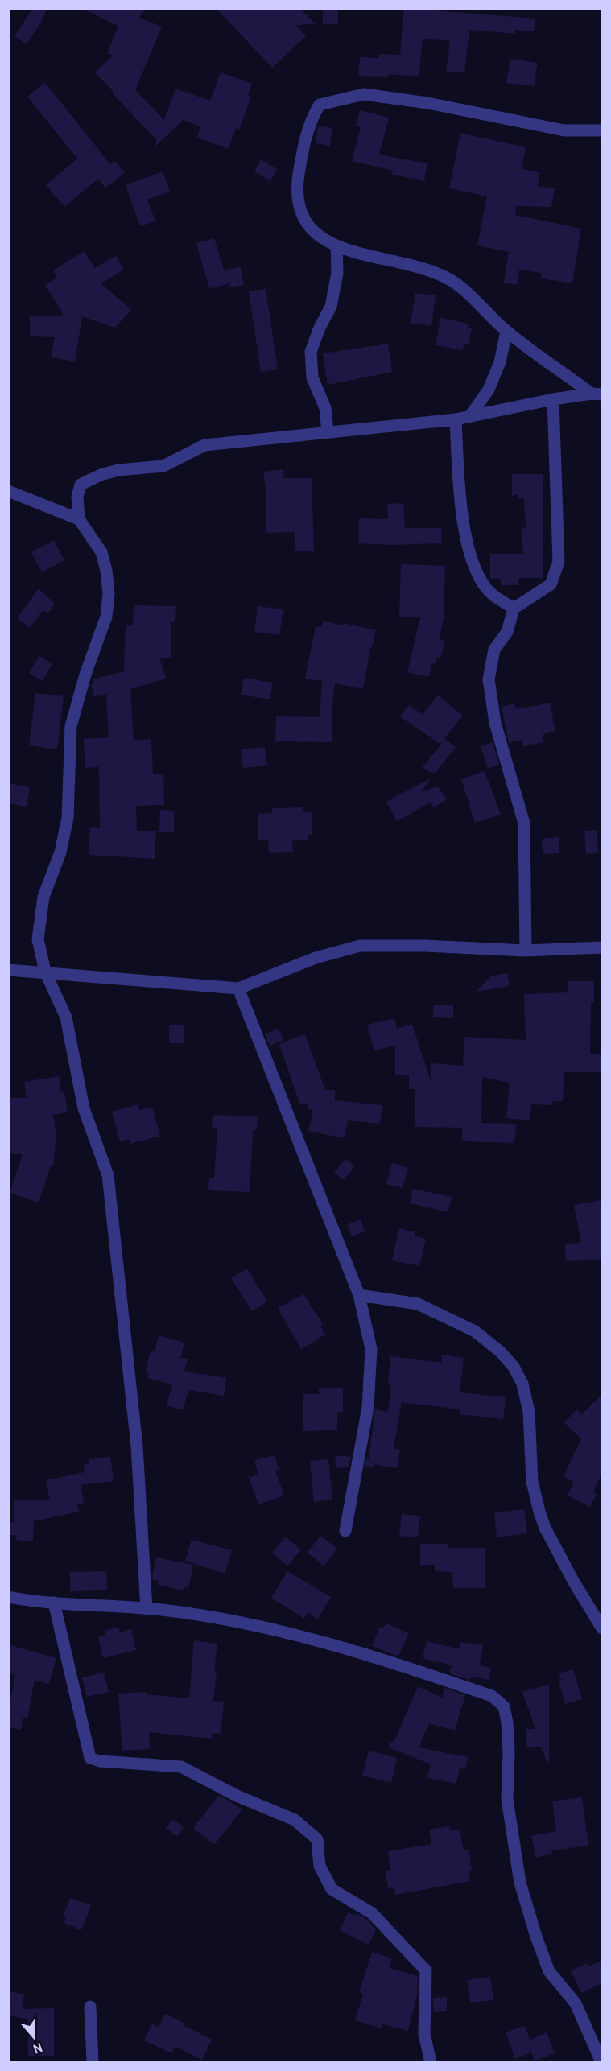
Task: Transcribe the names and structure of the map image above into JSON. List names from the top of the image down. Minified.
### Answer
{"north":"bottom"}
